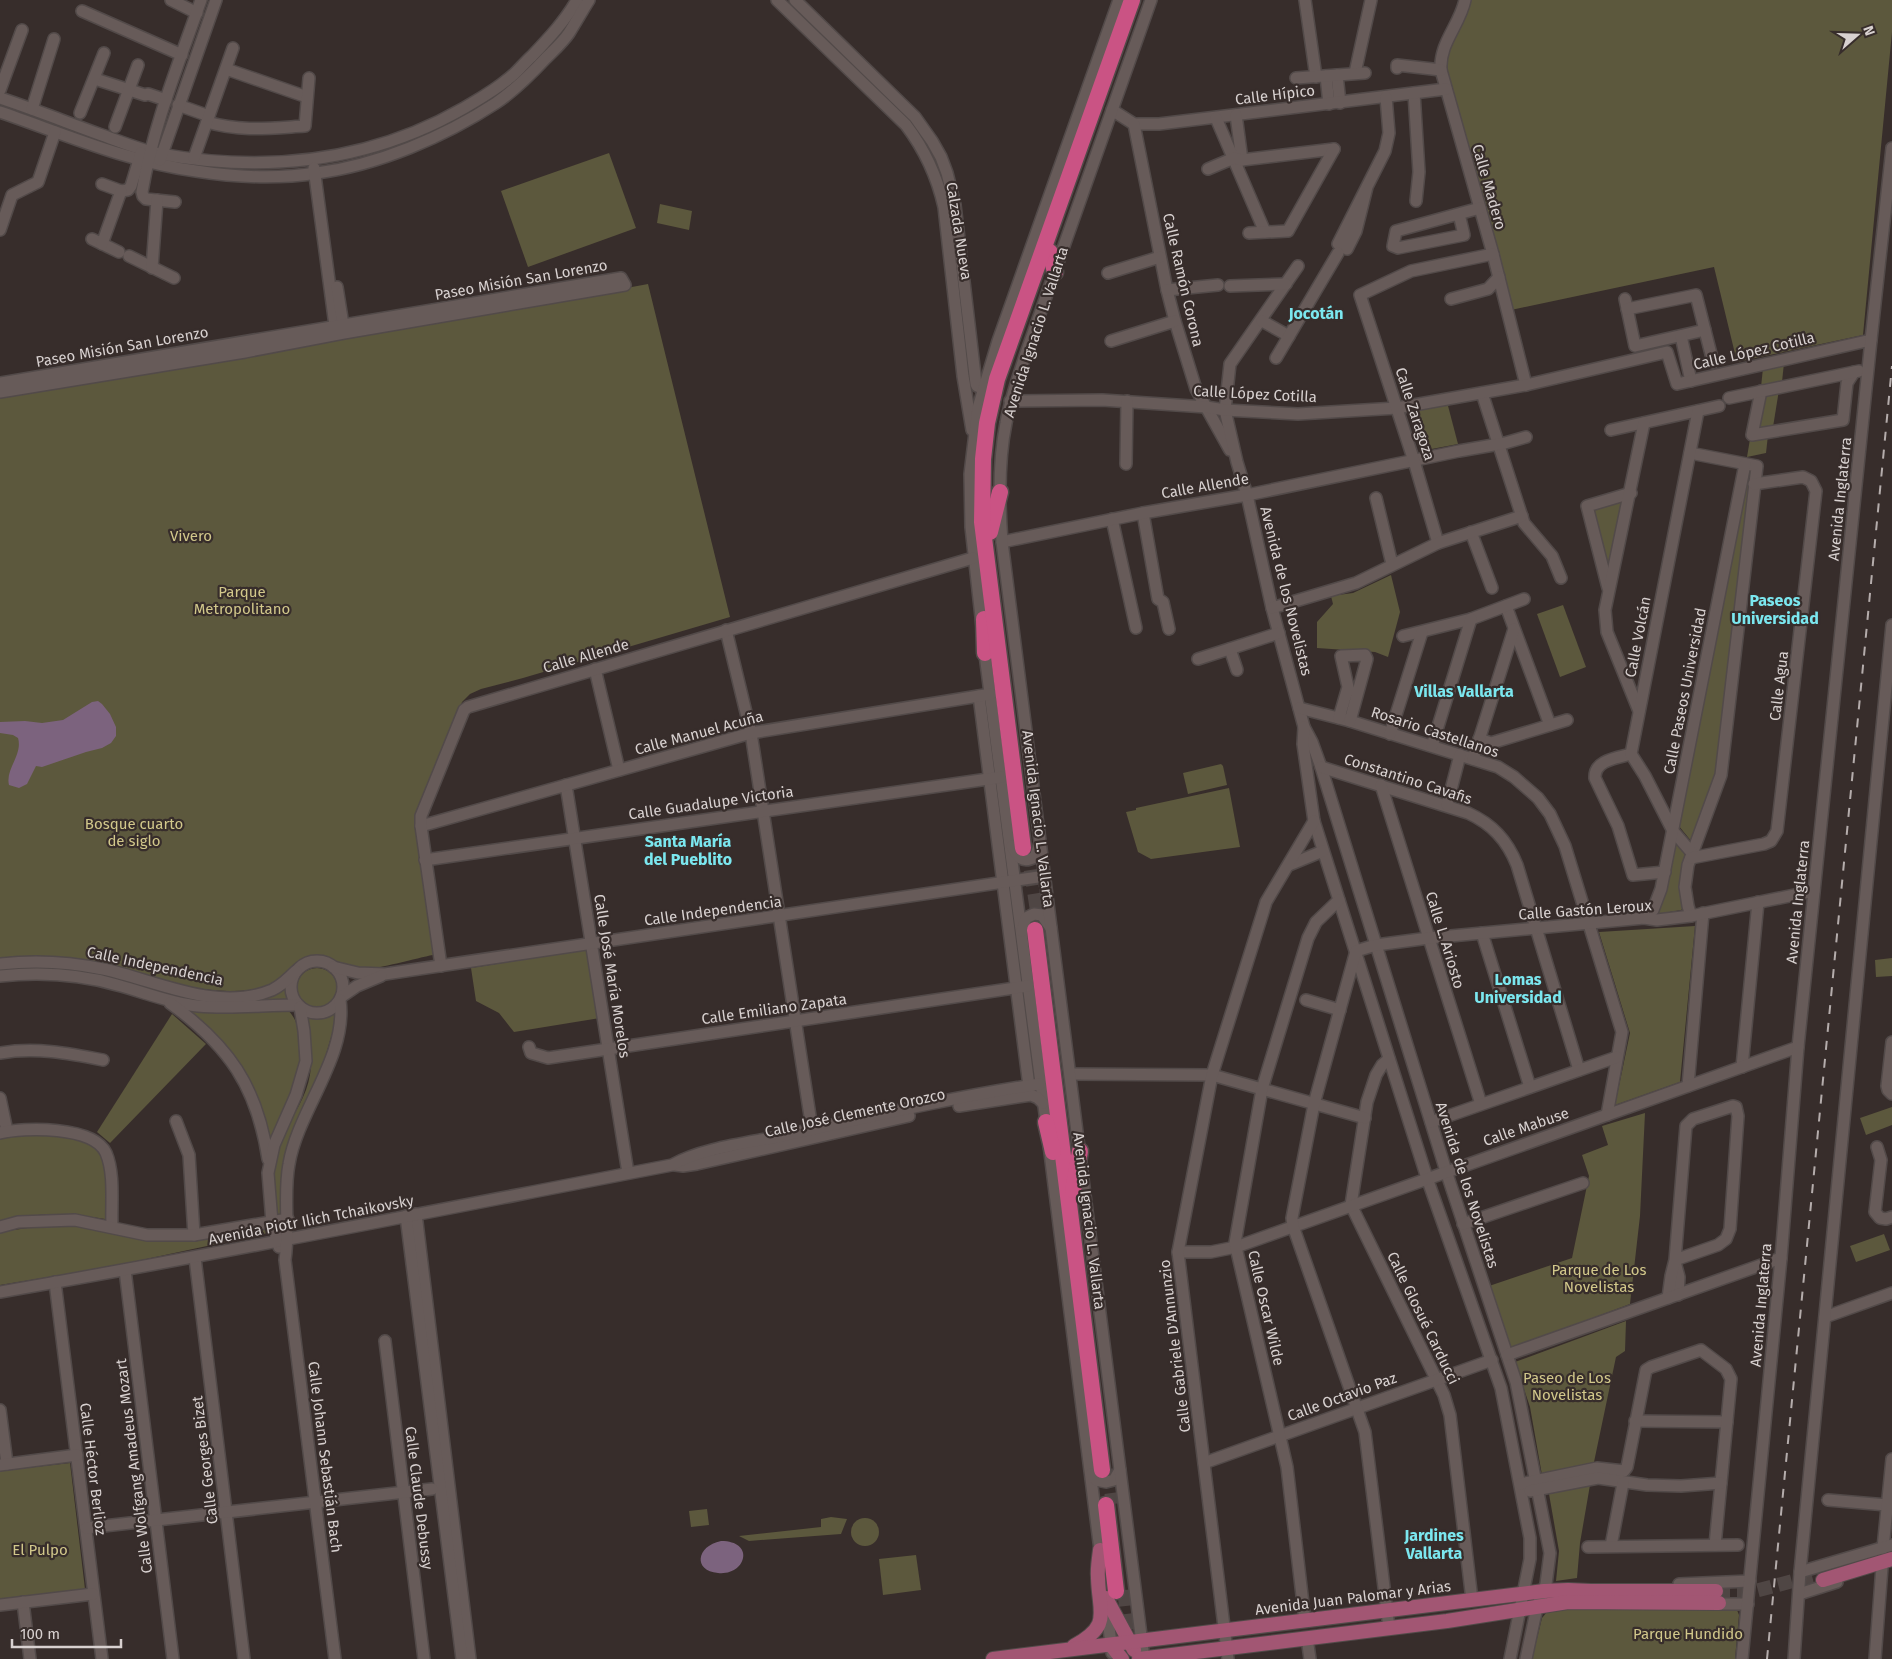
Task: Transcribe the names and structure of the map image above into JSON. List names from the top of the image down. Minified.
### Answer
{"streets":{"highway":["Avenida Ignacio L. Vallarta"],"main road":["Avenida Juan Palomar y Arias"],"street":["Calle Hípico","Calle Madero","Calzada Nueva","Paseo Misión San Lorenzo","Calle Ramón Corona","Calle López Cotilla","Calle Zaragoza","Calle Allende","Avenida Inglaterra","Avenida de los Novelistas","Calle Volcán","Calle Agua","Calle Paseos Universidad","Rosario Castellanos","Calle Manuel Acuña","Constantino Cavafis","Calle Guadalupe Victoria","Calle Gastón Leroux","Calle Independencia","Calle L. Ariosto","Calle José María Morelos","Calle Emiliano Zapata","Calle José Clemente Orozco","Calle Mabuse","Avenida Piotr Ilich Tchaikovsky","Calle Oscar Wilde","Calle Glosué Carducci","Calle Gabriele D'Annunzio","Calle Octavio Paz","Calle Johann Sebastián Bach","Calle Georges Bizet","Calle Wolfgang Amadeus Mozart","Calle Héctor Berlioz","Calle Claude Debussy"]},"crossings":[["Calle Hípico","Calle Madero"],["Calle Hípico","Calle Ramón Corona"],["Calle Madero","Calle López Cotilla"],["Calle Madero","Calle Zaragoza"],["Calzada Nueva","Avenida Ignacio L. Vallarta"],["Calle Ramón Corona","Calle López Cotilla"],["Calle Ramón Corona","Avenida de los Novelistas"],["Avenida Ignacio L. Vallarta","Calle López Cotilla"],["Avenida Ignacio L. Vallarta","Calle Allende"],["Avenida Ignacio L. Vallarta","Calle Guadalupe Victoria"],["Avenida Ignacio L. Vallarta","Calle Independencia"],["Avenida Ignacio L. Vallarta","Calle Emiliano Zapata"],["Avenida Ignacio L. Vallarta","Calle José Clemente Orozco"],["Avenida Ignacio L. Vallarta","Avenida Juan Palomar y Arias"],["Calle López Cotilla","Calle Zaragoza"],["Calle López Cotilla","Avenida Inglaterra"],["Calle Zaragoza","Calle Allende"],["Calle Allende","Avenida de los Novelistas"],["Calle Allende","Calle Manuel Acuña"],["Calle Allende","Calle Guadalupe Victoria"],["Calle Allende","Calle Independencia"],["Avenida Inglaterra","Calle Gastón Leroux"],["Avenida Inglaterra","Calle Mabuse"],["Avenida Inglaterra","Avenida Juan Palomar y Arias"],["Avenida de los Novelistas","Rosario Castellanos"],["Avenida de los Novelistas","Constantino Cavafis"],["Avenida de los Novelistas","Calle Gastón Leroux"],["Avenida de los Novelistas","Calle Mabuse"],["Avenida de los Novelistas","Calle Oscar Wilde"],["Avenida de los Novelistas","Calle Gabriele D'Annunzio"],["Avenida de los Novelistas","Calle Octavio Paz"],["Avenida de los Novelistas","Avenida Juan Palomar y Arias"],["Calle Paseos Universidad","Calle Gastón Leroux"],["Rosario Castellanos","Calle Gastón Leroux"],["Rosario Castellanos","Calle Mabuse"],["Calle Manuel Acuña","Calle José María Morelos"],["Constantino Cavafis","Calle Gastón Leroux"],["Constantino Cavafis","Calle L. Ariosto"],["Calle Guadalupe Victoria","Calle José María Morelos"],["Calle Gastón Leroux","Calle L. Ariosto"],["Calle Independencia","Calle José María Morelos"],["Calle Independencia","Calle Johann Sebastián Bach"],["Calle José María Morelos","Calle Emiliano Zapata"],["Calle José María Morelos","Calle José Clemente Orozco"],["Calle José María Morelos","Avenida Piotr Ilich Tchaikovsky"],["Calle José Clemente Orozco","Avenida Piotr Ilich Tchaikovsky"],["Calle Mabuse","Calle Oscar Wilde"],["Calle Mabuse","Calle Glosué Carducci"],["Calle Mabuse","Calle Gabriele D'Annunzio"],["Avenida Piotr Ilich Tchaikovsky","Calle Johann Sebastián Bach"],["Avenida Piotr Ilich Tchaikovsky","Calle Georges Bizet"],["Avenida Piotr Ilich Tchaikovsky","Calle Wolfgang Amadeus Mozart"],["Avenida Piotr Ilich Tchaikovsky","Calle Héctor Berlioz"],["Calle Oscar Wilde","Calle Octavio Paz"],["Calle Oscar Wilde","Avenida Juan Palomar y Arias"],["Calle Glosué Carducci","Calle Octavio Paz"],["Calle Glosué Carducci","Avenida Juan Palomar y Arias"],["Calle Gabriele D'Annunzio","Calle Octavio Paz"],["Calle Gabriele D'Annunzio","Avenida Juan Palomar y Arias"]],"districts":["Jocotán","Paseos Universidad","Villas Vallarta","Santa María del Pueblito","Lomas Universidad","Jardines Vallarta"],"parks":["Vivero","Parque Metropolitano","Bosque cuarto de siglo","Parque de Los Novelistas","Paseo de Los Novelistas","El Pulpo","Parque Hundido"],"scale_bar":"100 m","north":"right"}
